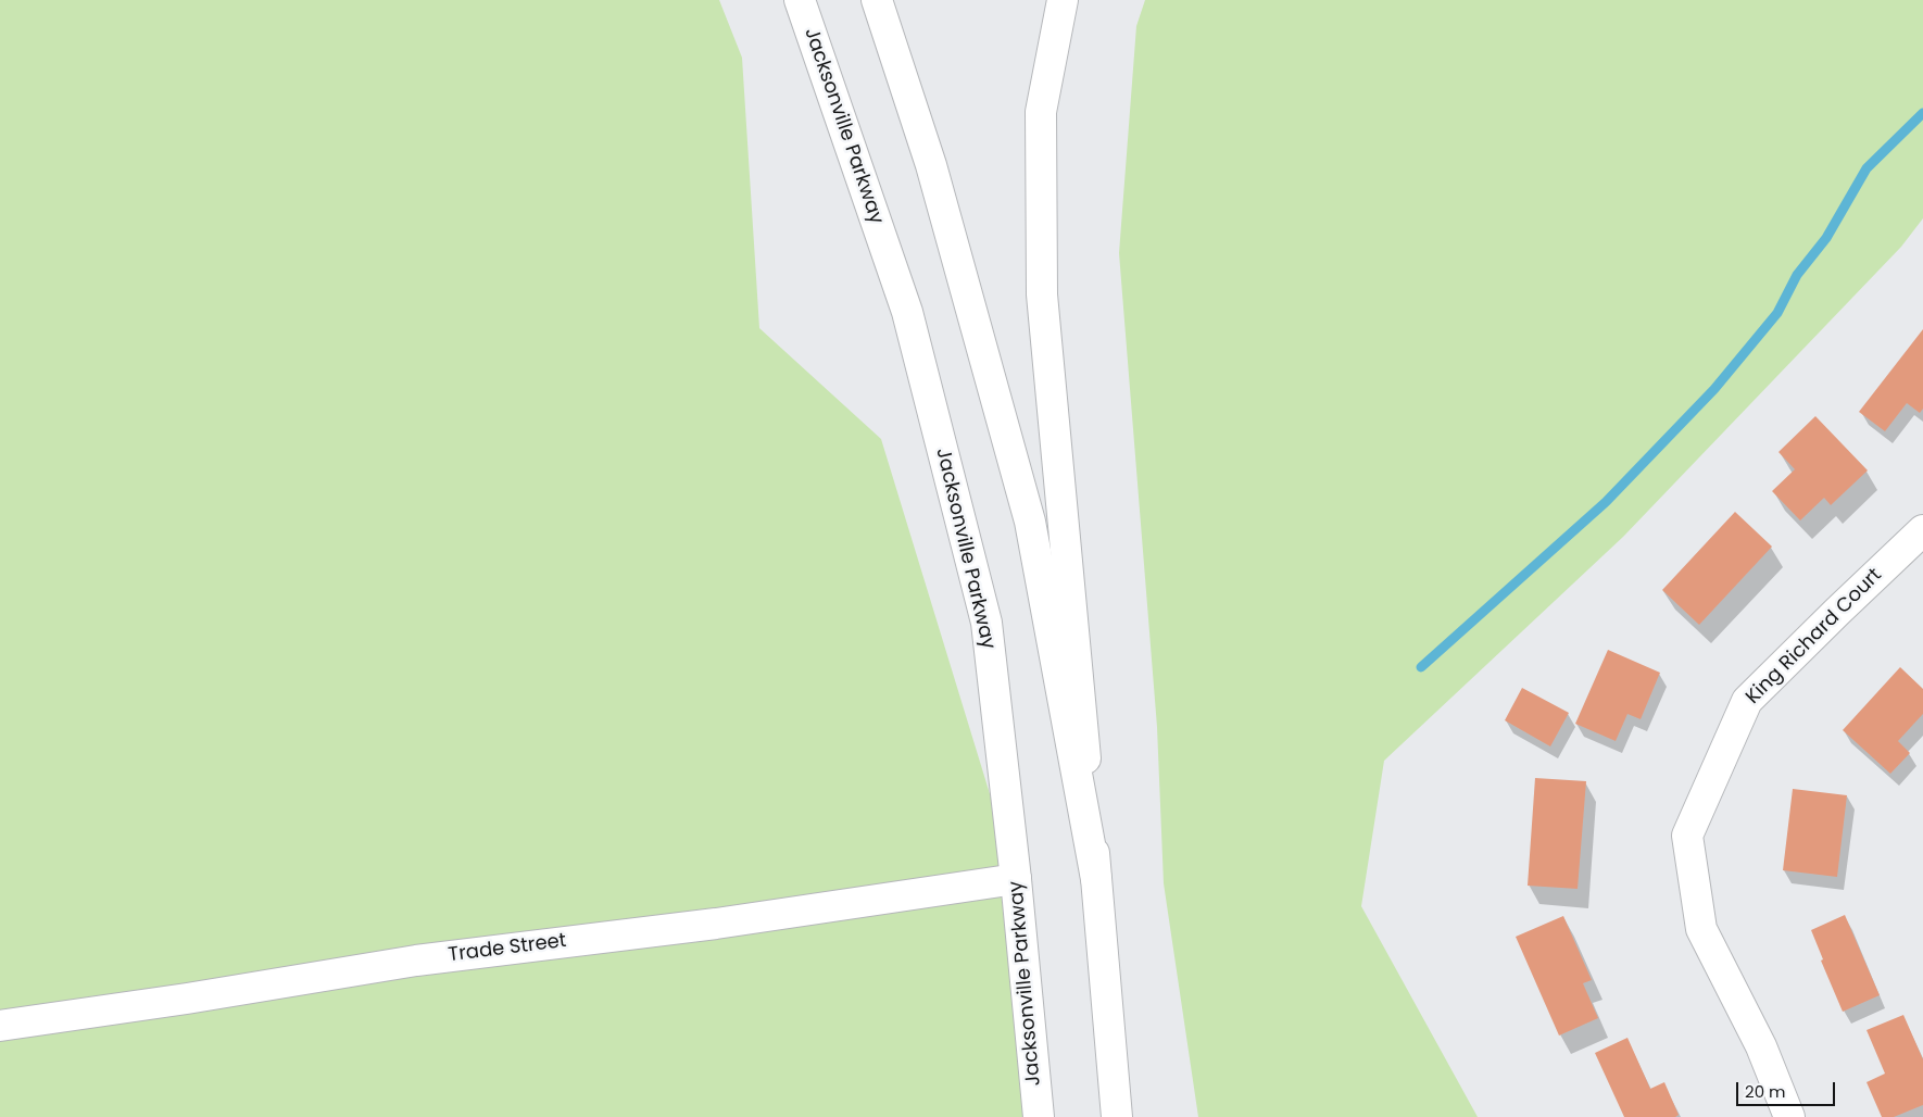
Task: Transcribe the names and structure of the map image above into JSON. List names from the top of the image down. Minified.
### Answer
{"streets":{"main road":["Jacksonville Parkway","King Richard Court","Trade Street"]},"crossings":[["Jacksonville Parkway","Trade Street"]],"scale_bar":"20 m"}
